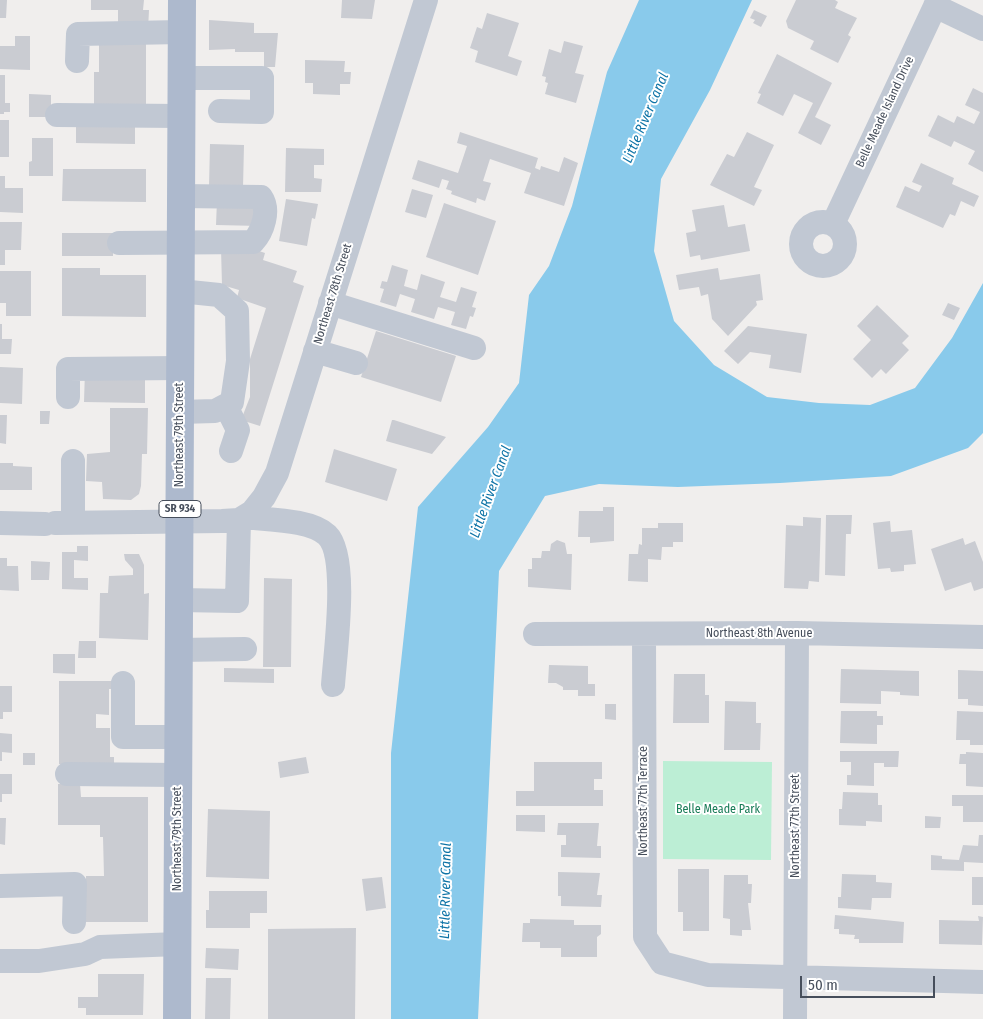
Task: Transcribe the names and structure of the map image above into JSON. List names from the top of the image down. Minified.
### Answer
{"streets":{"main road":["Northeast 79th Street","SR 934"],"street":["Belle Meade Island Drive","Northeast 78th Street","Northeast 8th Avenue","Northeast 77th Terrace","Northeast 77th Street"]},"crossings":[["Northeast 8th Avenue","Northeast 77th Terrace"],["Northeast 8th Avenue","Northeast 77th Street"],["Northeast 77th Terrace","Northeast 77th Street"]],"water":["Little River Canal"],"parks":["Belle Meade Park"],"scale_bar":"50 m"}
